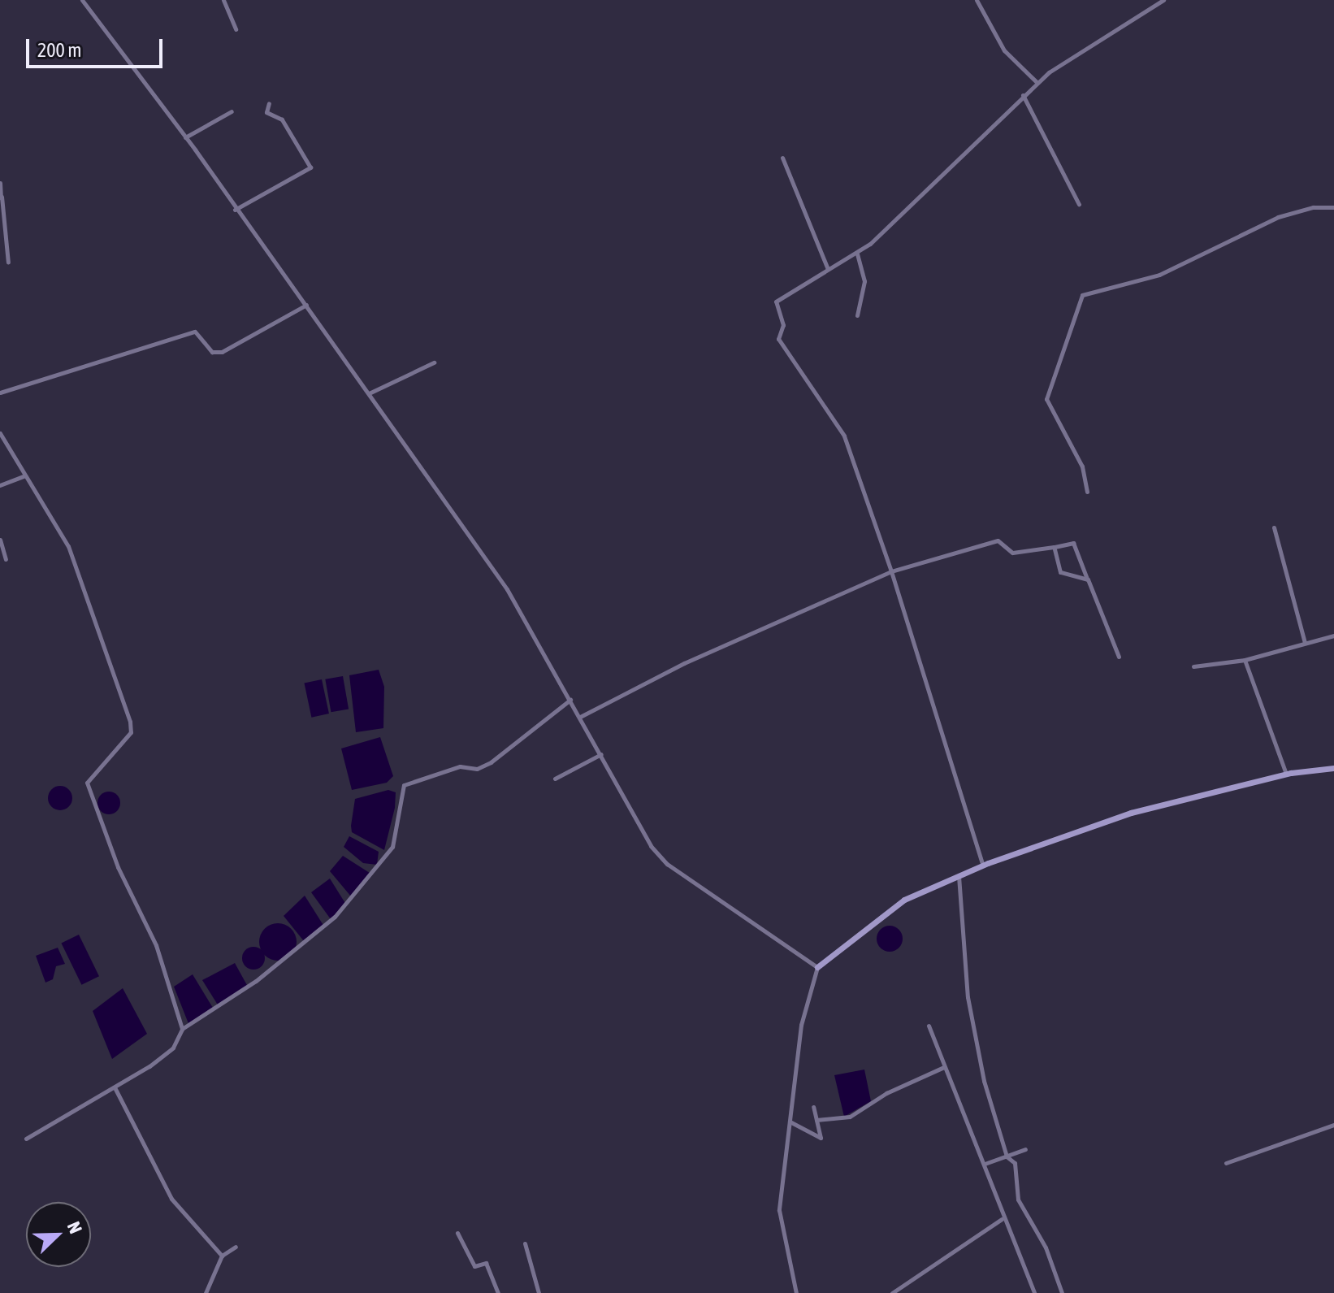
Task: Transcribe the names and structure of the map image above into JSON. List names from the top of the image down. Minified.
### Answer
{"scale_bar":"200 m","north":"top right"}
